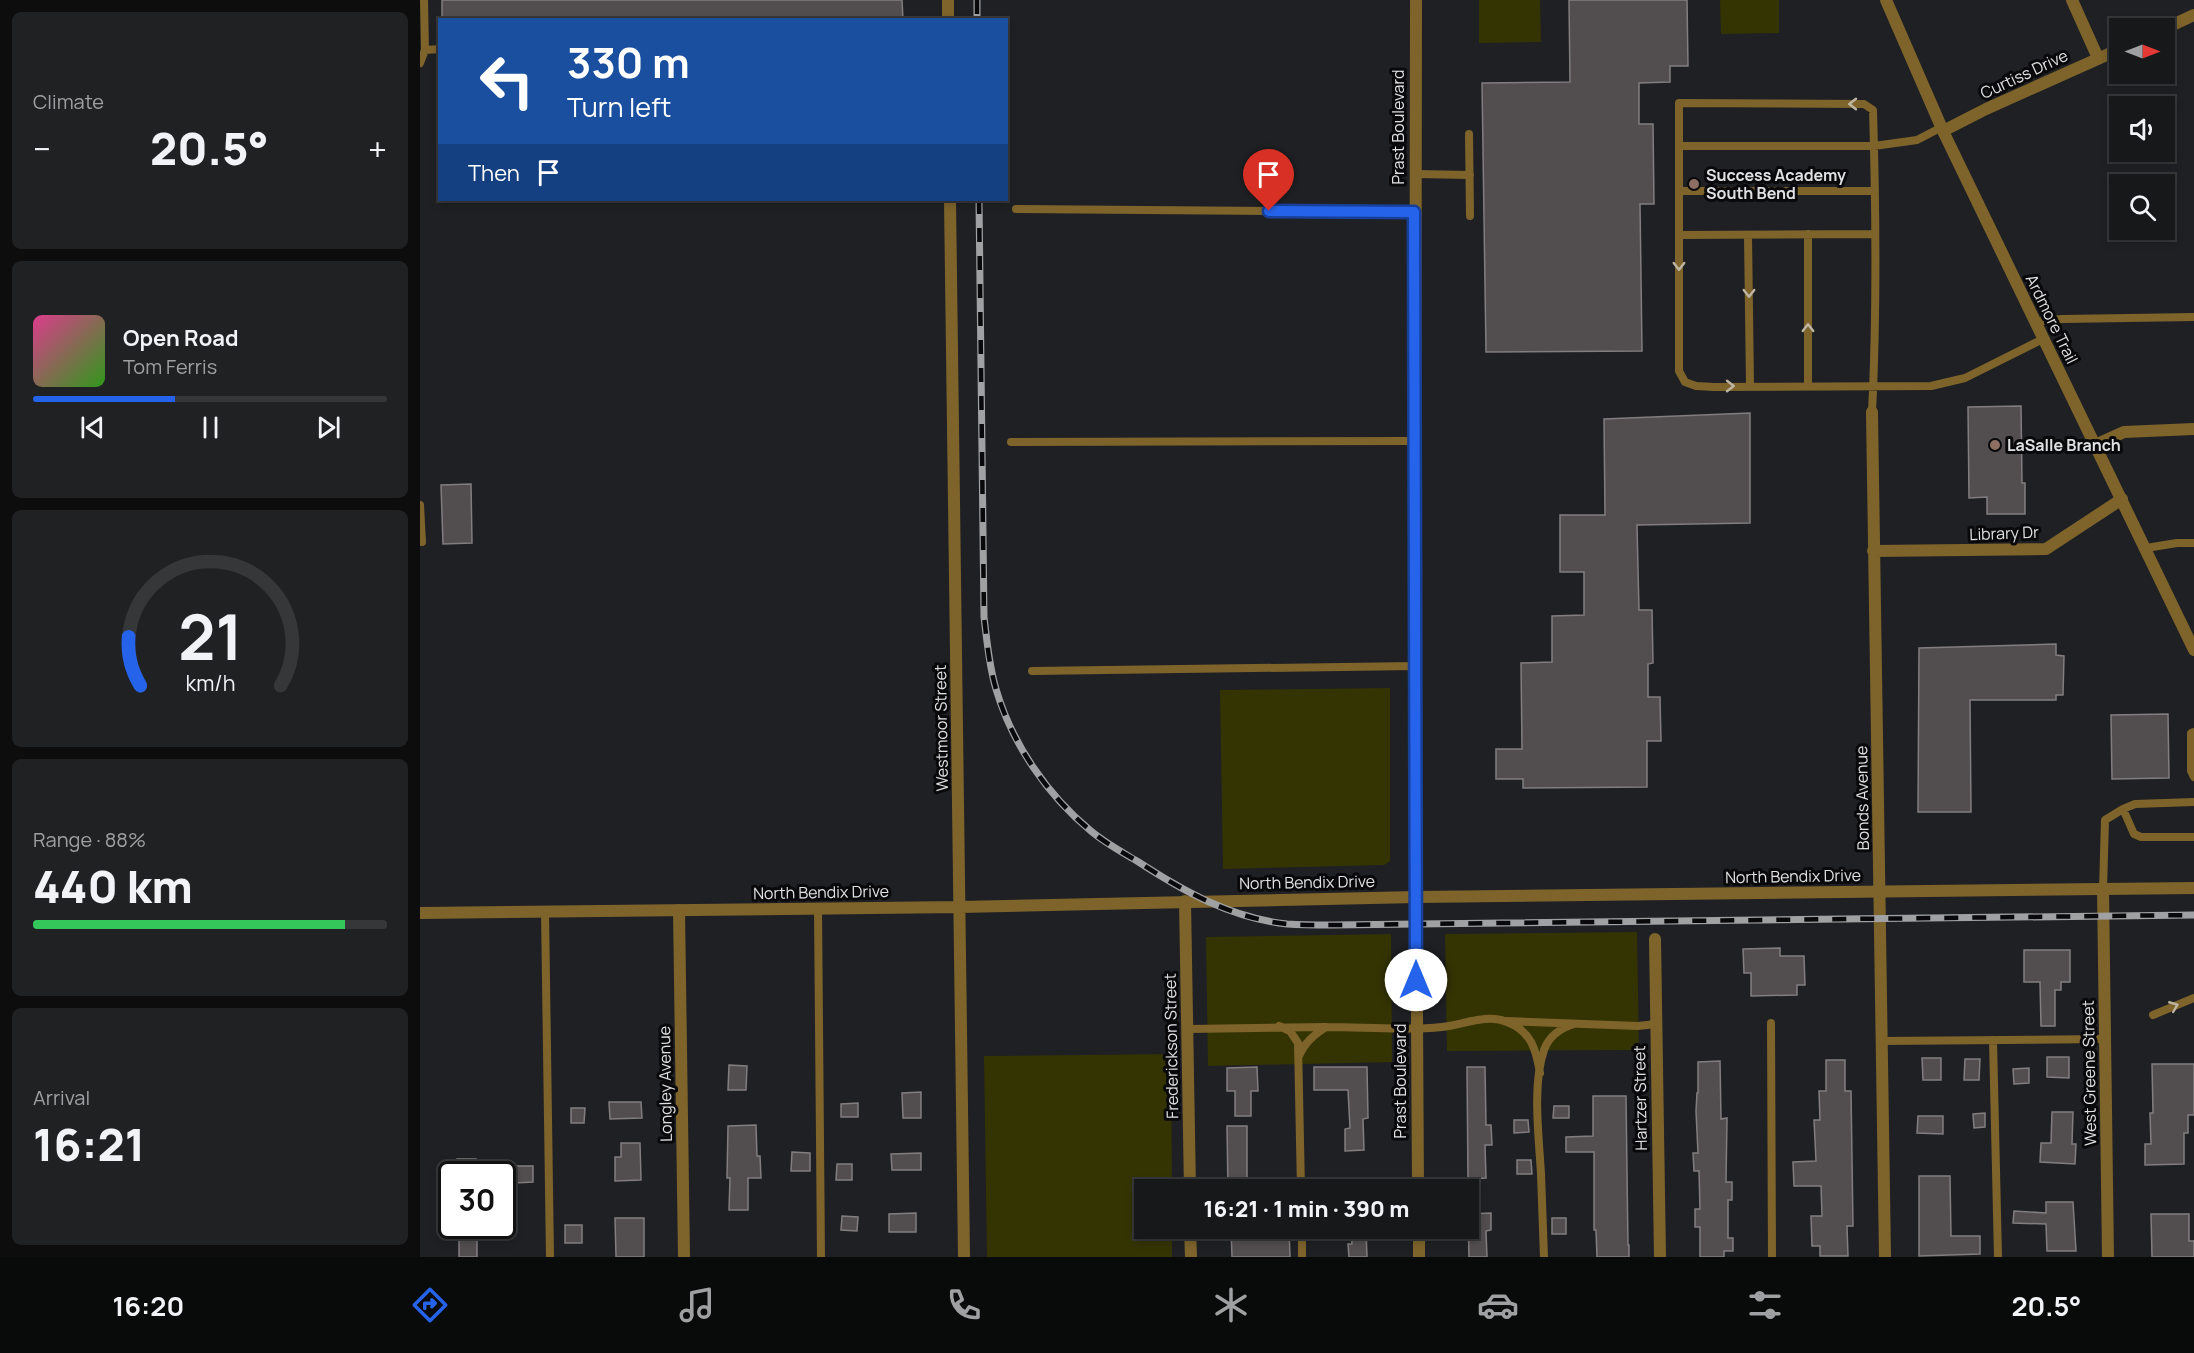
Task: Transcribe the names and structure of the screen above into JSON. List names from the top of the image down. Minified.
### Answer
{"streets":{"street":["Curtiss Drive","Prast Boulevard","Ardmore Trail","Library Dr","Westmoor Street","Bonds Avenue","North Bendix Drive","Frederickson Street","West Greene Street","Longley Avenue","Hartzer Street"]},"crossings":[["Curtiss Drive","Ardmore Trail"],["Prast Boulevard","North Bendix Drive"],["Ardmore Trail","Library Dr"],["Library Dr","Bonds Avenue"],["Westmoor Street","North Bendix Drive"],["Bonds Avenue","North Bendix Drive"],["North Bendix Drive","Frederickson Street"],["North Bendix Drive","West Greene Street"],["North Bendix Drive","Longley Avenue"]],"places":["Success Academy South Bend","LaSalle Branch"],"north":"right","page":{"tile":["Climate",["Range · 88%","440 km"],["Arrival","16:21"]],"turn":["330 m","Turn left"],"heat":["−","20.5°","+"],"then":"Then","song":["Open Road","Tom Ferris"],"limit":"30","trip":"16:21 · 1 min · 390 m","tabs":["16:20","20.5°"],"gauge":["21","km/h"]}}
